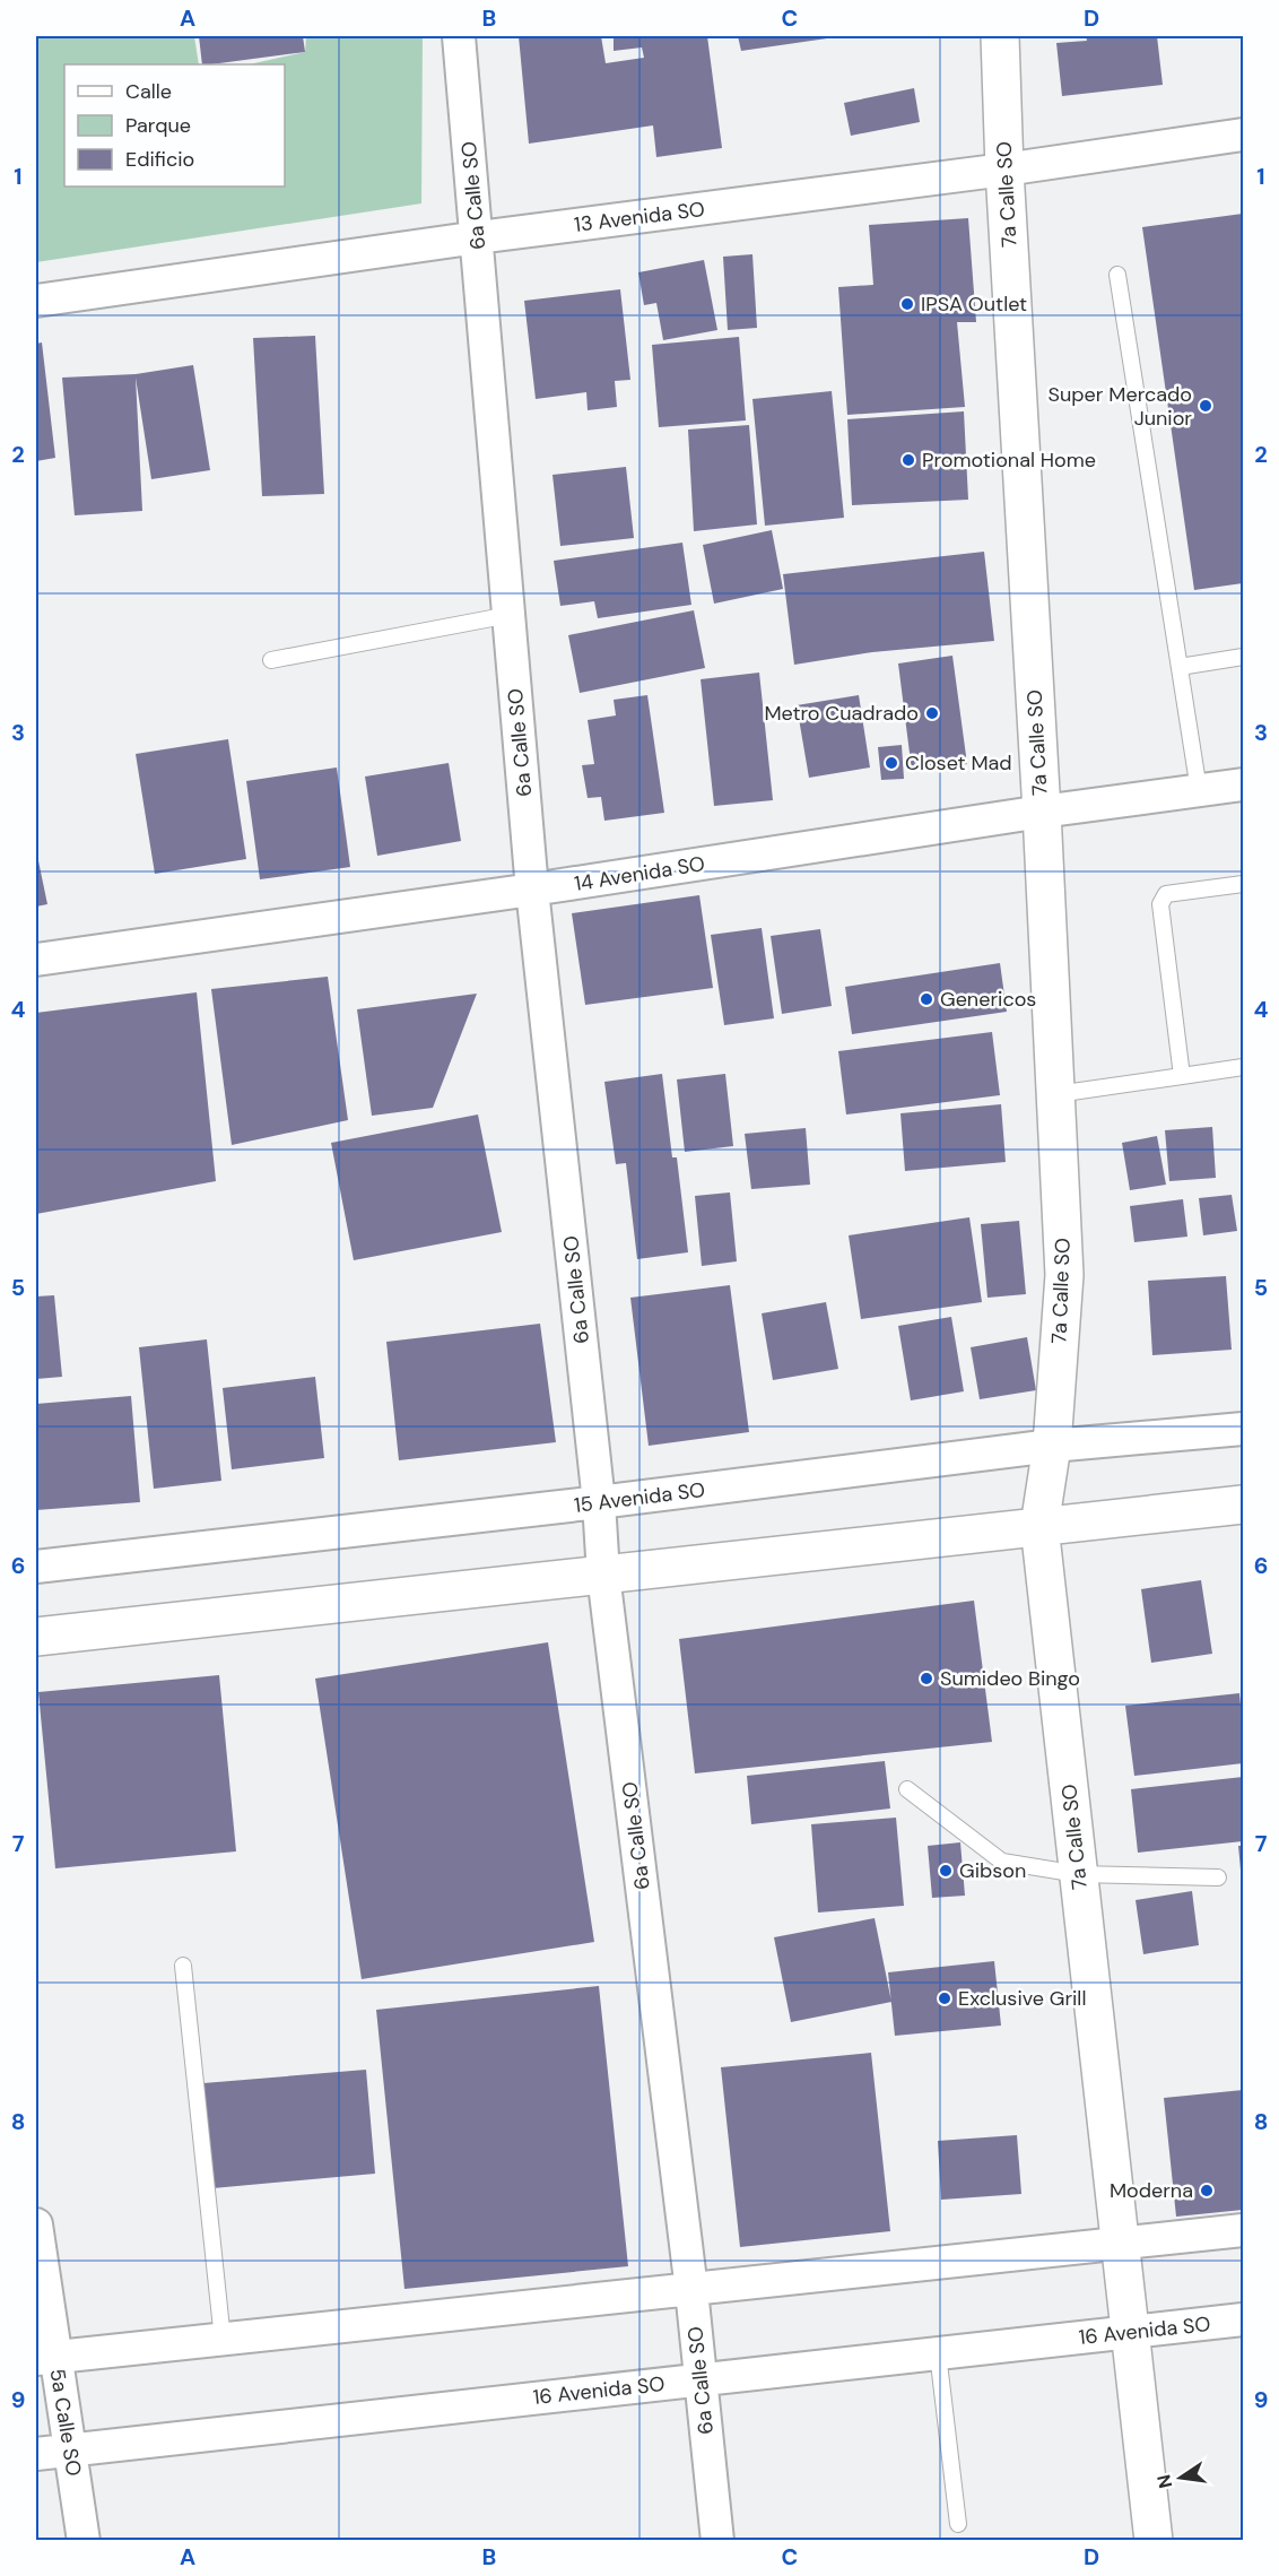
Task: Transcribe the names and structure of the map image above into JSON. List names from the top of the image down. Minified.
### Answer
{"streets":{"main road":["7a Calle SO"],"street":["6a Calle SO","13 Avenida SO","14 Avenida SO","15 Avenida SO","16 Avenida SO","5a Calle SO"]},"crossings":[["7a Calle SO","13 Avenida SO"],["7a Calle SO","14 Avenida SO"],["7a Calle SO","15 Avenida SO"],["7a Calle SO","16 Avenida SO"],["6a Calle SO","13 Avenida SO"],["6a Calle SO","14 Avenida SO"],["6a Calle SO","15 Avenida SO"],["6a Calle SO","16 Avenida SO"],["16 Avenida SO","5a Calle SO"]],"places":["IPSA Outlet","Super Mercado Junior","Promotional Home","Metro Cuadrado","Closet Mad","Genericos","Sumideo Bingo","Gibson","Exclusive Grill","Moderna"],"legend":["Calle","Parque","Edificio"],"north":"left","grid":{"columns":["A","B","C","D"],"rows":["1","2","3","4","5","6","7","8","9"]}}
